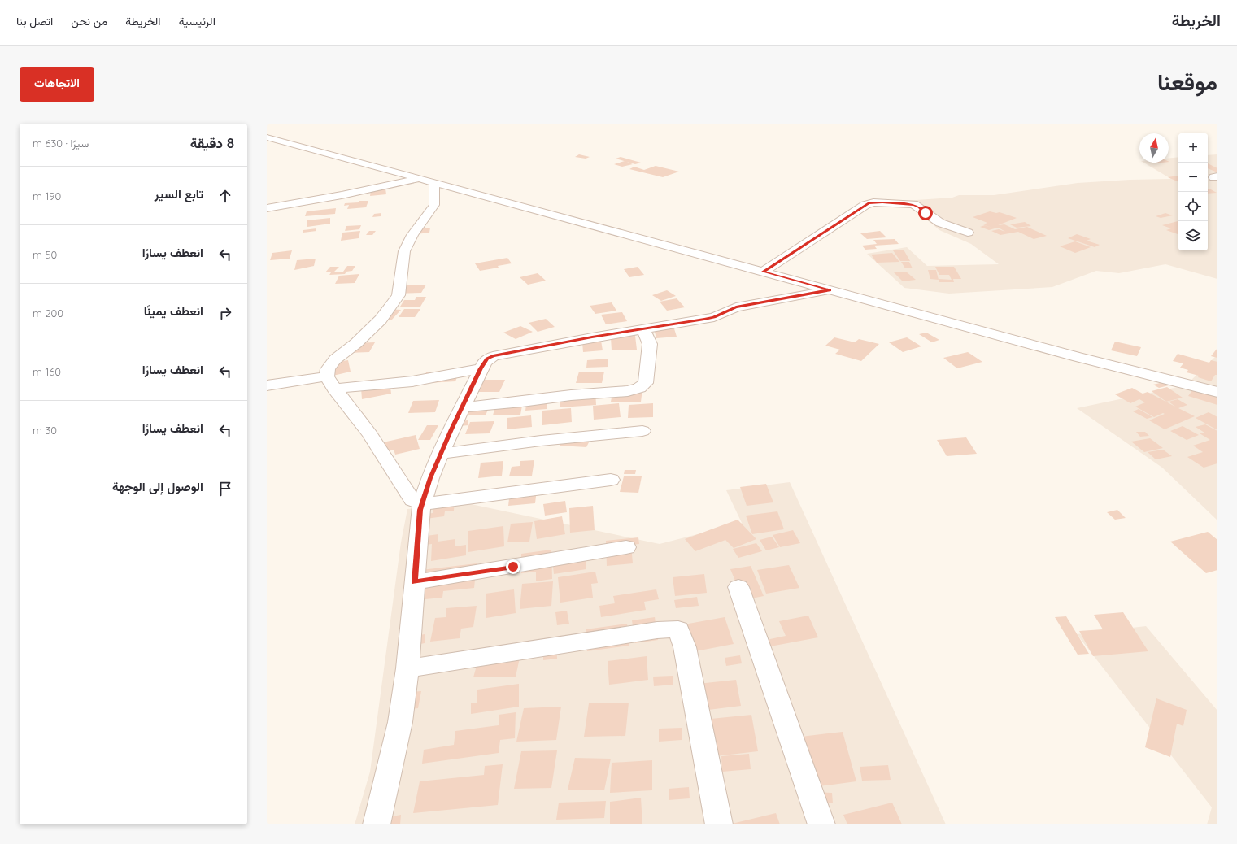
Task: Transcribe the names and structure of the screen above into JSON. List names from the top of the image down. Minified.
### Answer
{"north":"top","page":{"header":"الخريطة","nav":["الرئيسية","الخريطة","من نحن","اتصل بنا"],"title":"موقعنا","buttons":"الاتجاهات","heading":["8 دقيقة","سيرًا · 630 m"],"map_buttons":["+","−"],"list":[["تابع السير","190 m"],["انعطف يسارًا","50 m"],["انعطف يمينًا","200 m"],["انعطف يسارًا","160 m"],["انعطف يسارًا","30 m"],"الوصول إلى الوجهة"]}}
